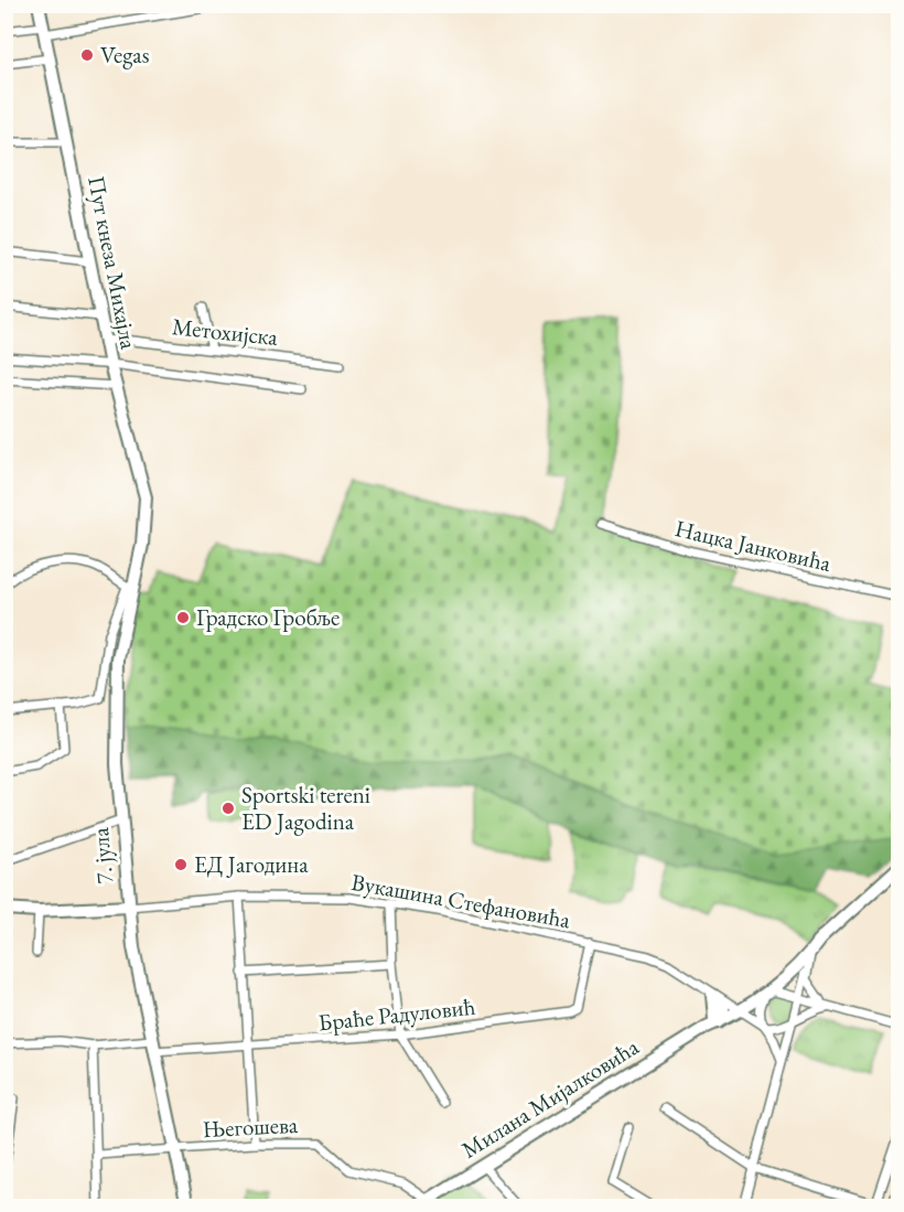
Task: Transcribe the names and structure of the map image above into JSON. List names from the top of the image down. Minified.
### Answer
{"streets":{"main road":["Пут кнеза Михајла","7. јула","Милана Мијалковића"],"street":["Метохијска","Нацка Јанковића","Вукашина Стефановића","Браће Радуловић","Његошева"]},"crossings":[["Пут кнеза Михајла","Метохијска"],["Пут кнеза Михајла","7. јула"],["7. јула","Вукашина Стефановића"],["7. јула","Браће Радуловић"],["7. јула","Његошева"],["Вукашина Стефановића","Браће Радуловић"],["Вукашина Стефановића","Милана Мијалковића"],["Милана Мијалковића","Његошева"]],"places":["Vegas","Градско Гробље","Sportski tereni ED Jagodina","ЕД Јагодина"]}
